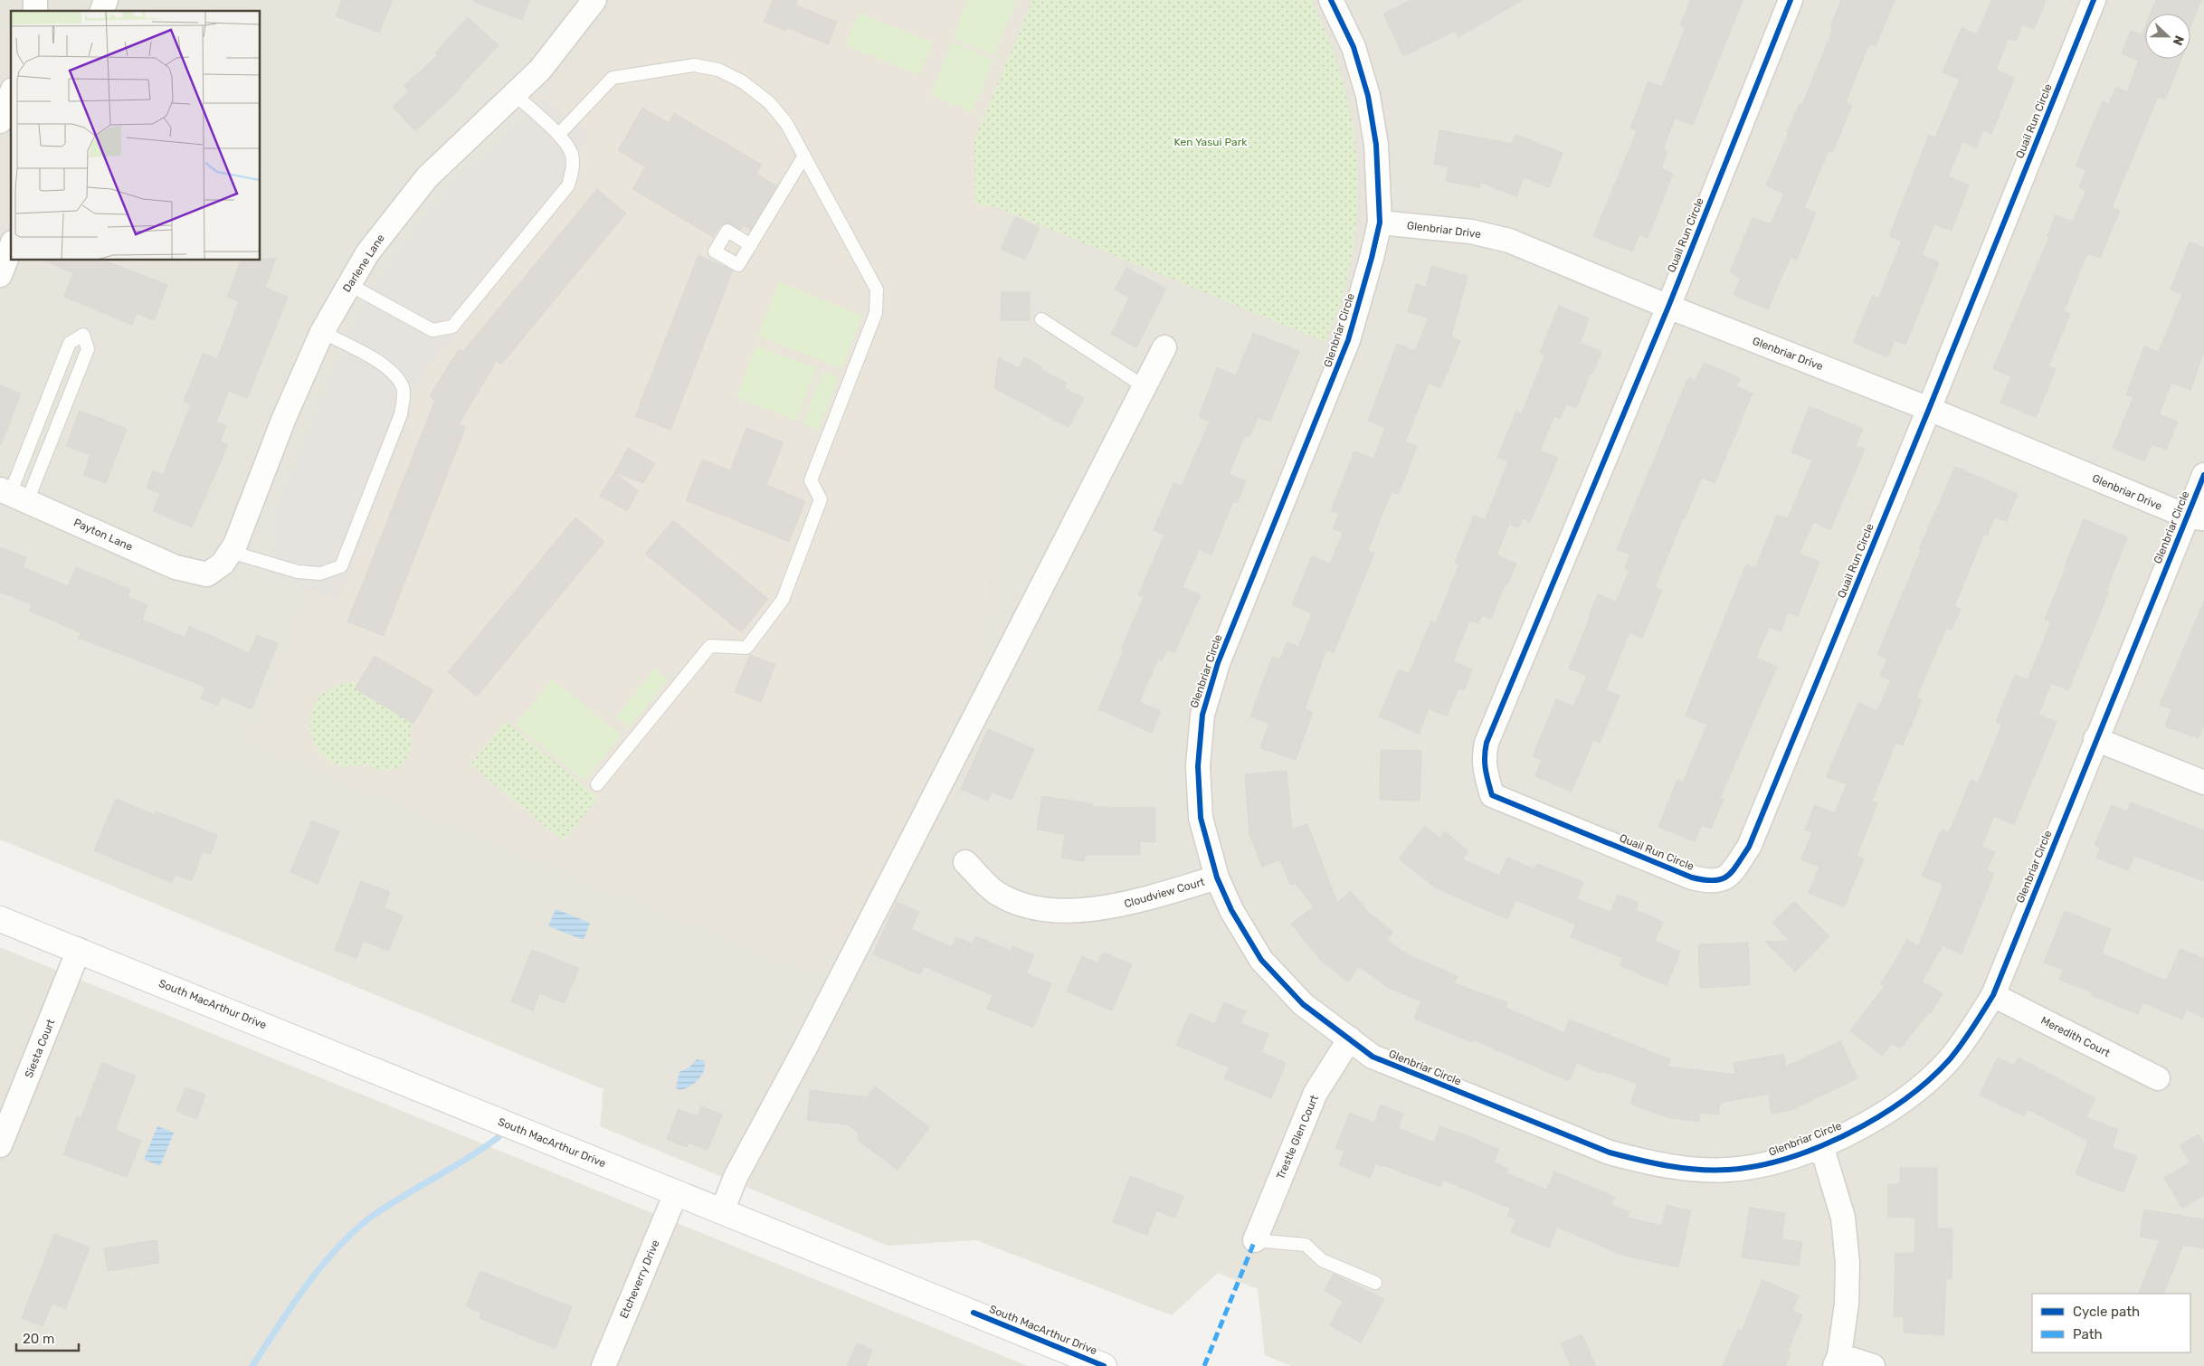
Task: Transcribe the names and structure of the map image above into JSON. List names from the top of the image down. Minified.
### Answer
{"streets":{"street":["Quail Run Circle","Glenbriar Drive","Darlene Lane","Glenbriar Circle","Payton Lane","Cloudview Court","South MacArthur Drive","Meredith Court","Siesta Court","Trestle Glen Court","Etcheverry Drive"]},"crossings":[["Quail Run Circle","Glenbriar Drive"],["Glenbriar Drive","Glenbriar Circle"],["Darlene Lane","Payton Lane"],["Glenbriar Circle","Cloudview Court"],["Glenbriar Circle","Meredith Court"],["Glenbriar Circle","Trestle Glen Court"],["South MacArthur Drive","Siesta Court"],["South MacArthur Drive","Etcheverry Drive"]],"parks":["Ken Yasui Park"],"legend":["Cycle path","Path"],"scale_bar":"20 m","north":"right"}
